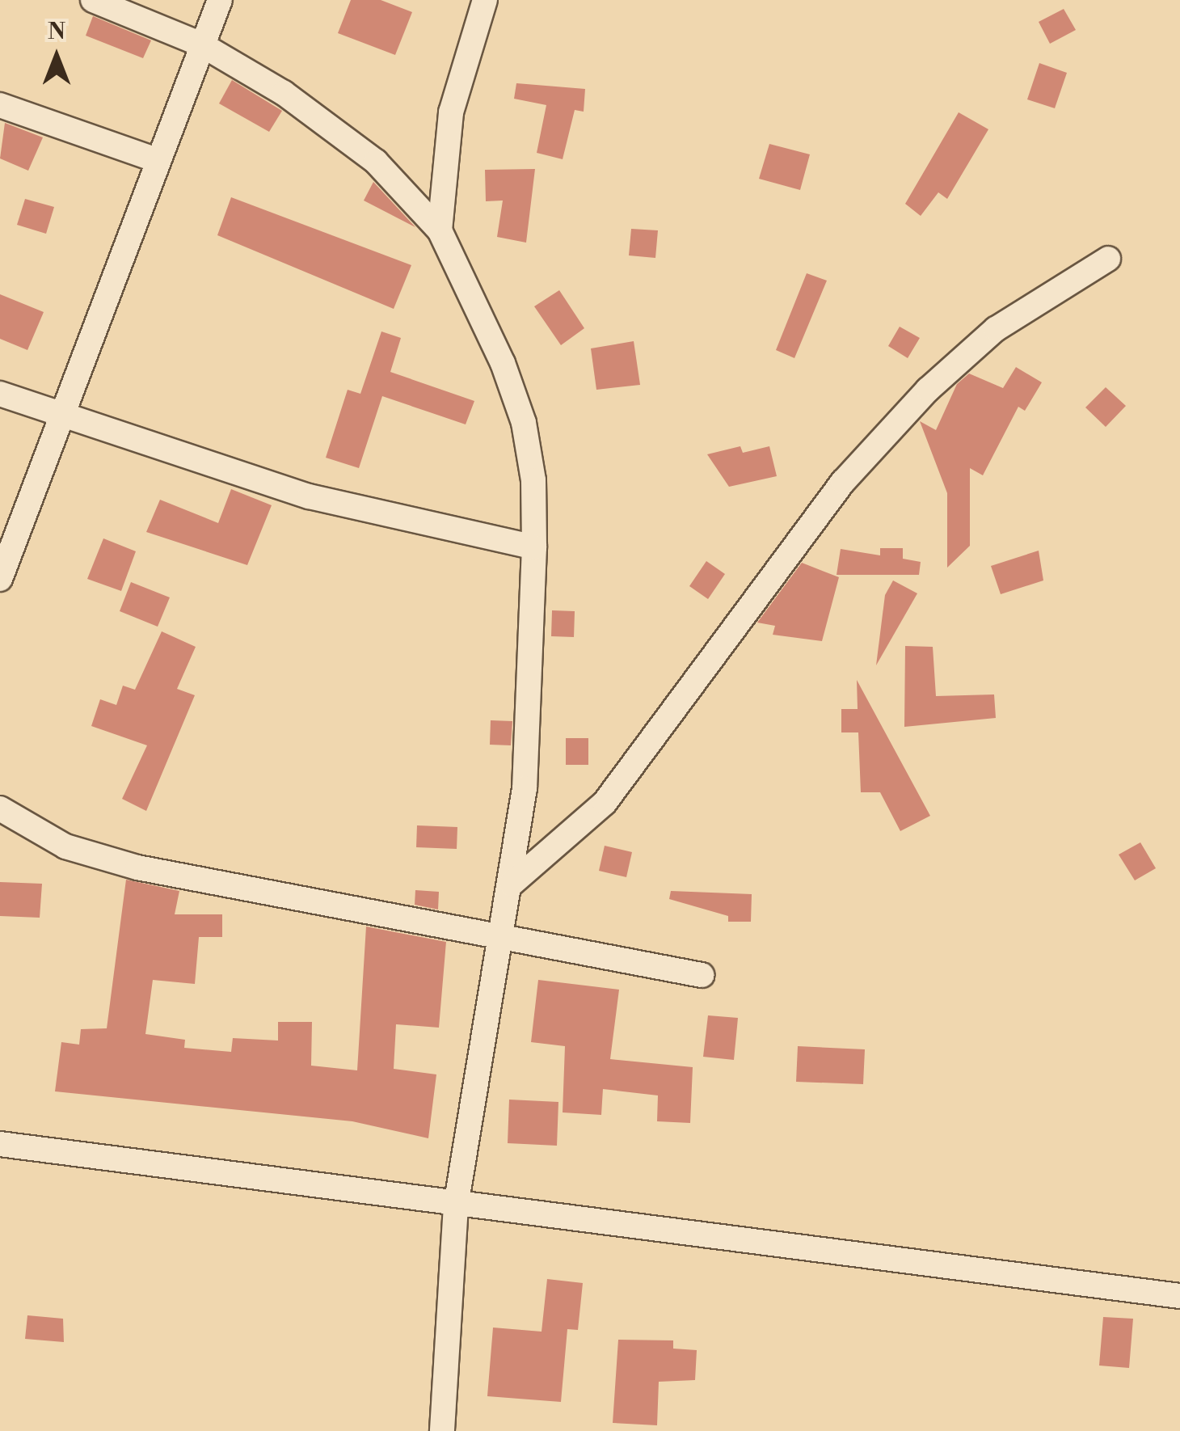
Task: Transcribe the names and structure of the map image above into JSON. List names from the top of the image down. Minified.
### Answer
{"north":"top"}
